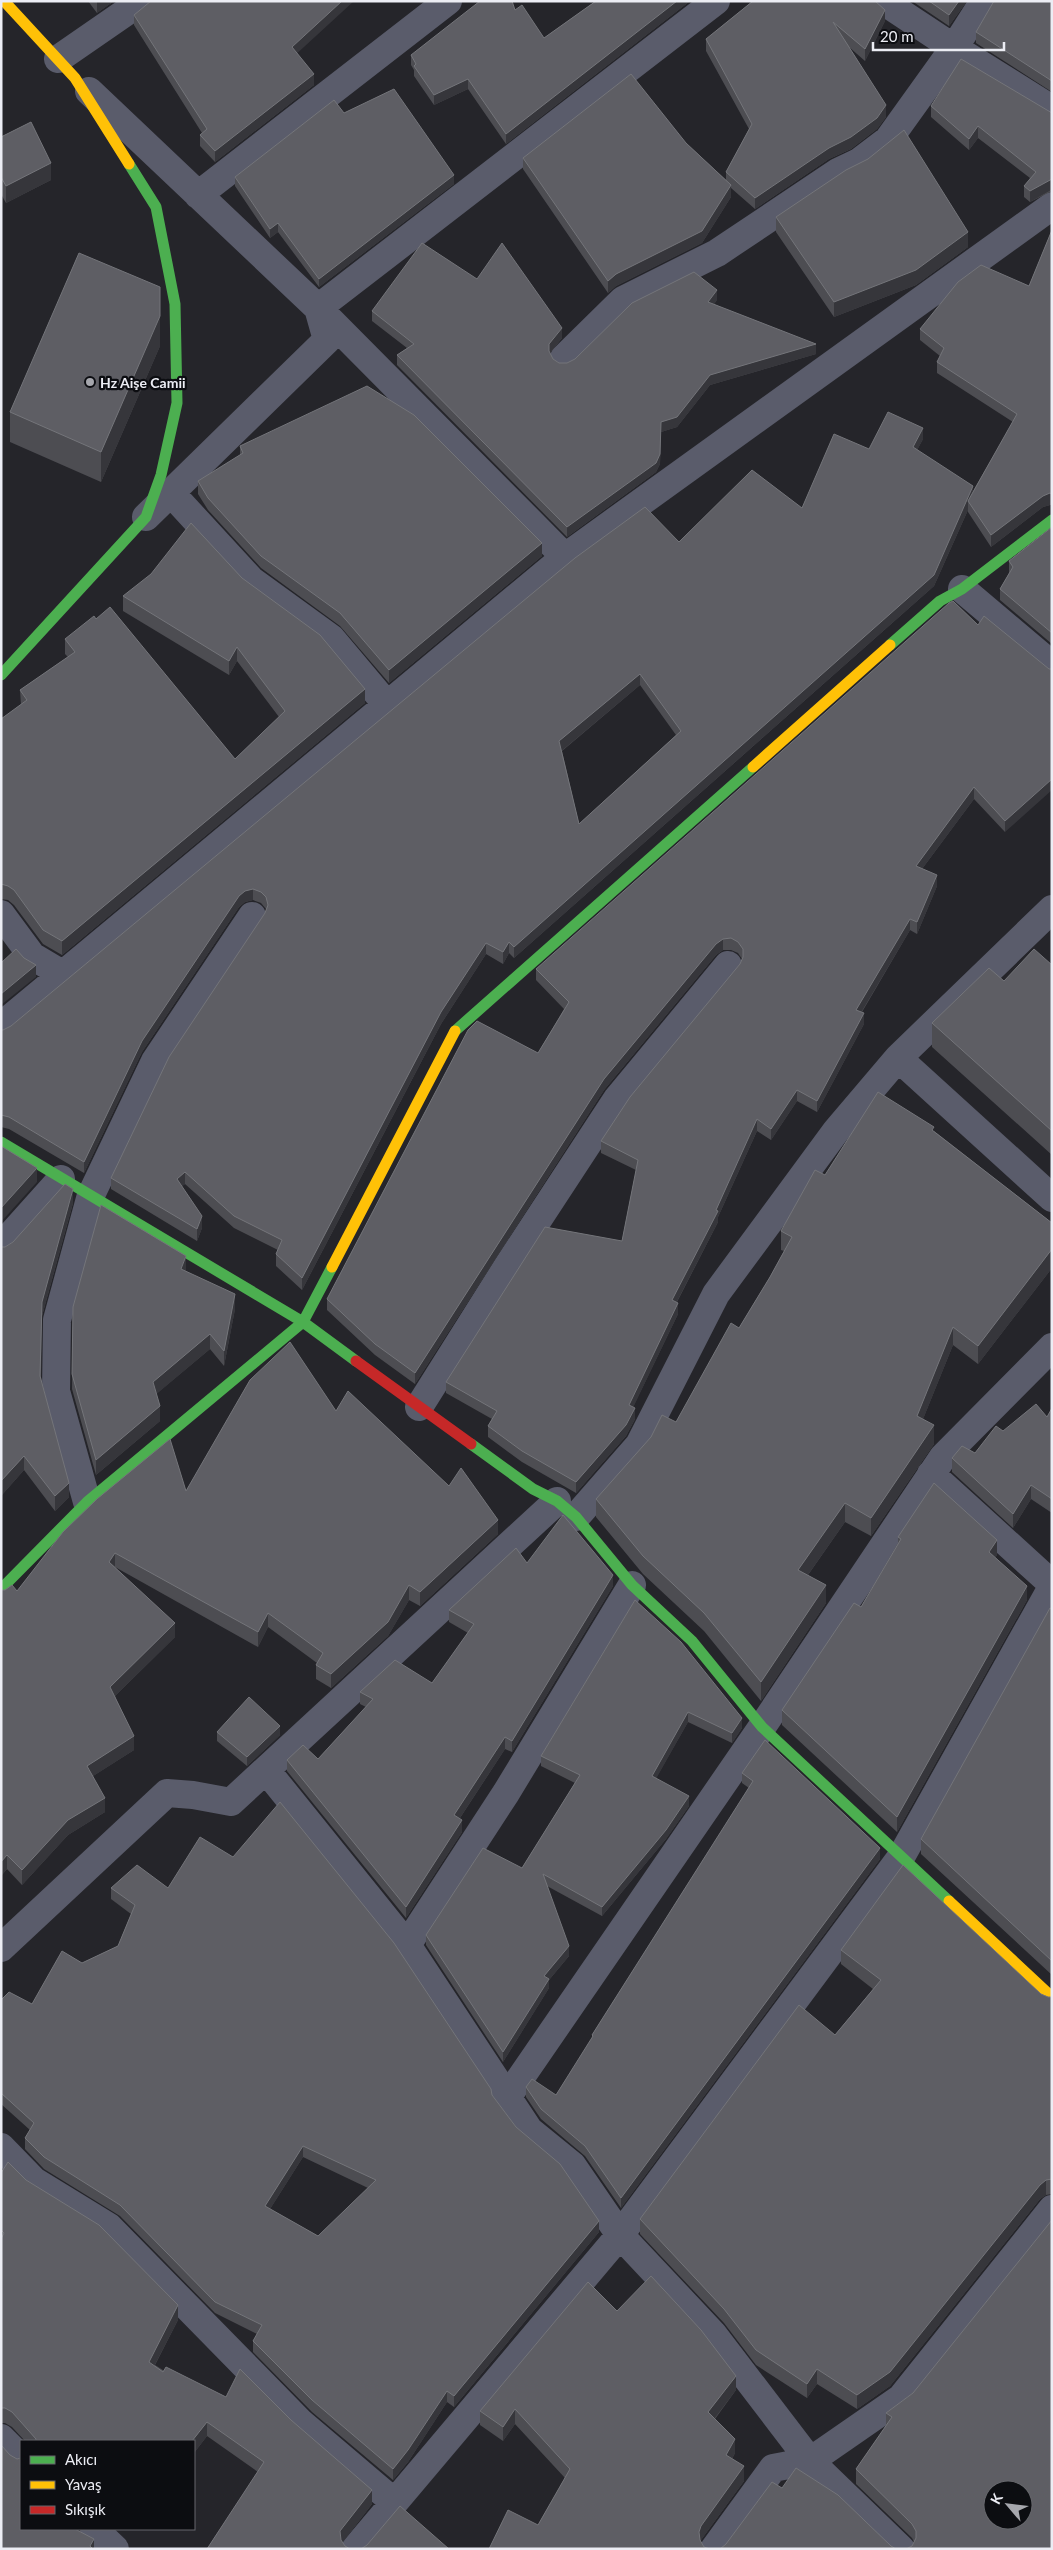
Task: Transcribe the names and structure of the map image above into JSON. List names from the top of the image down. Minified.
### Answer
{"places":["Hz Aişe Camii"],"legend":["Akıcı","Yavaş","Sıkışık"],"scale_bar":"20 m","north":"top left"}
